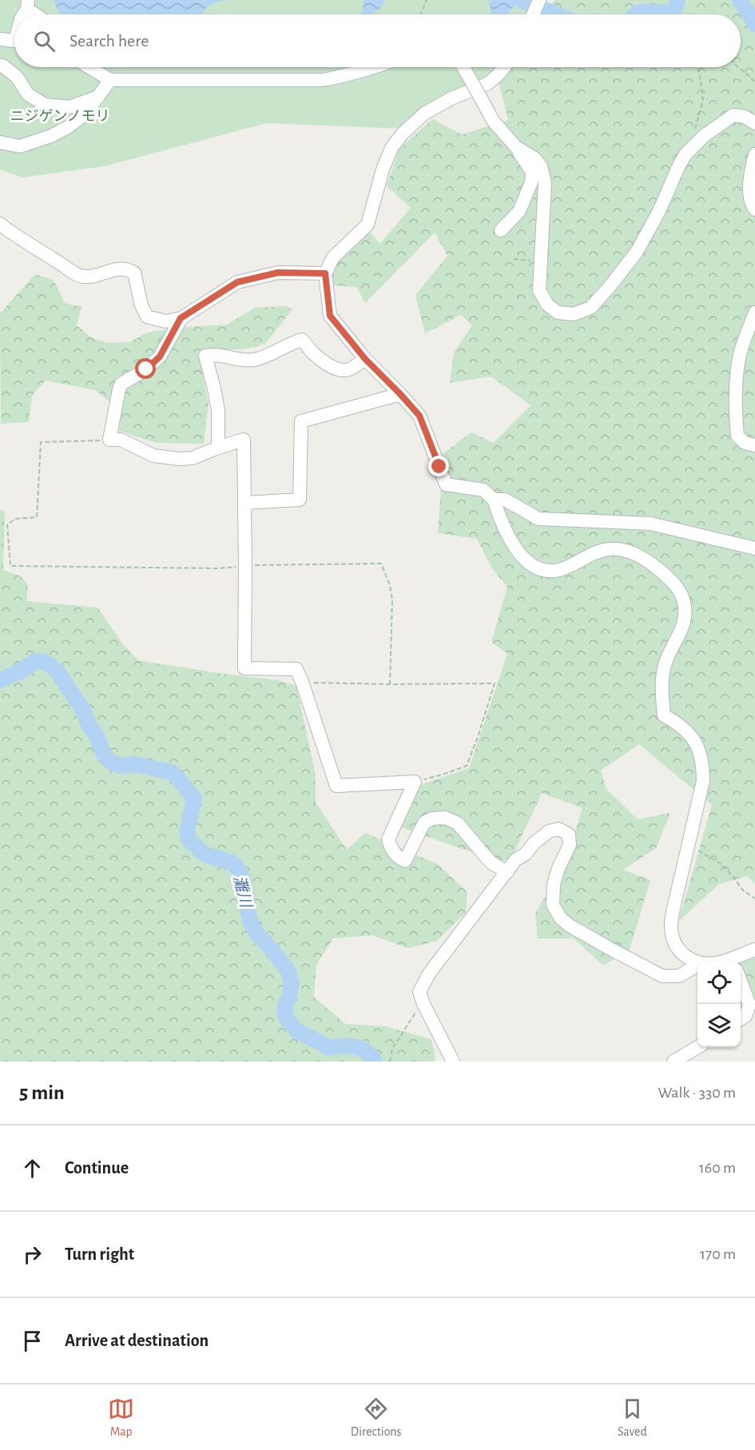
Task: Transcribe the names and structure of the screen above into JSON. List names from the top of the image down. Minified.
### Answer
{"water":["灘川"],"parks":["ニジゲンノモリ"],"page":{"search":"Search here","heading":["5 min","Walk · 330 m"],"list":[["Continue","160 m"],["Turn right","170 m"],"Arrive at destination"],"nav":["Map","Directions","Saved"]}}
